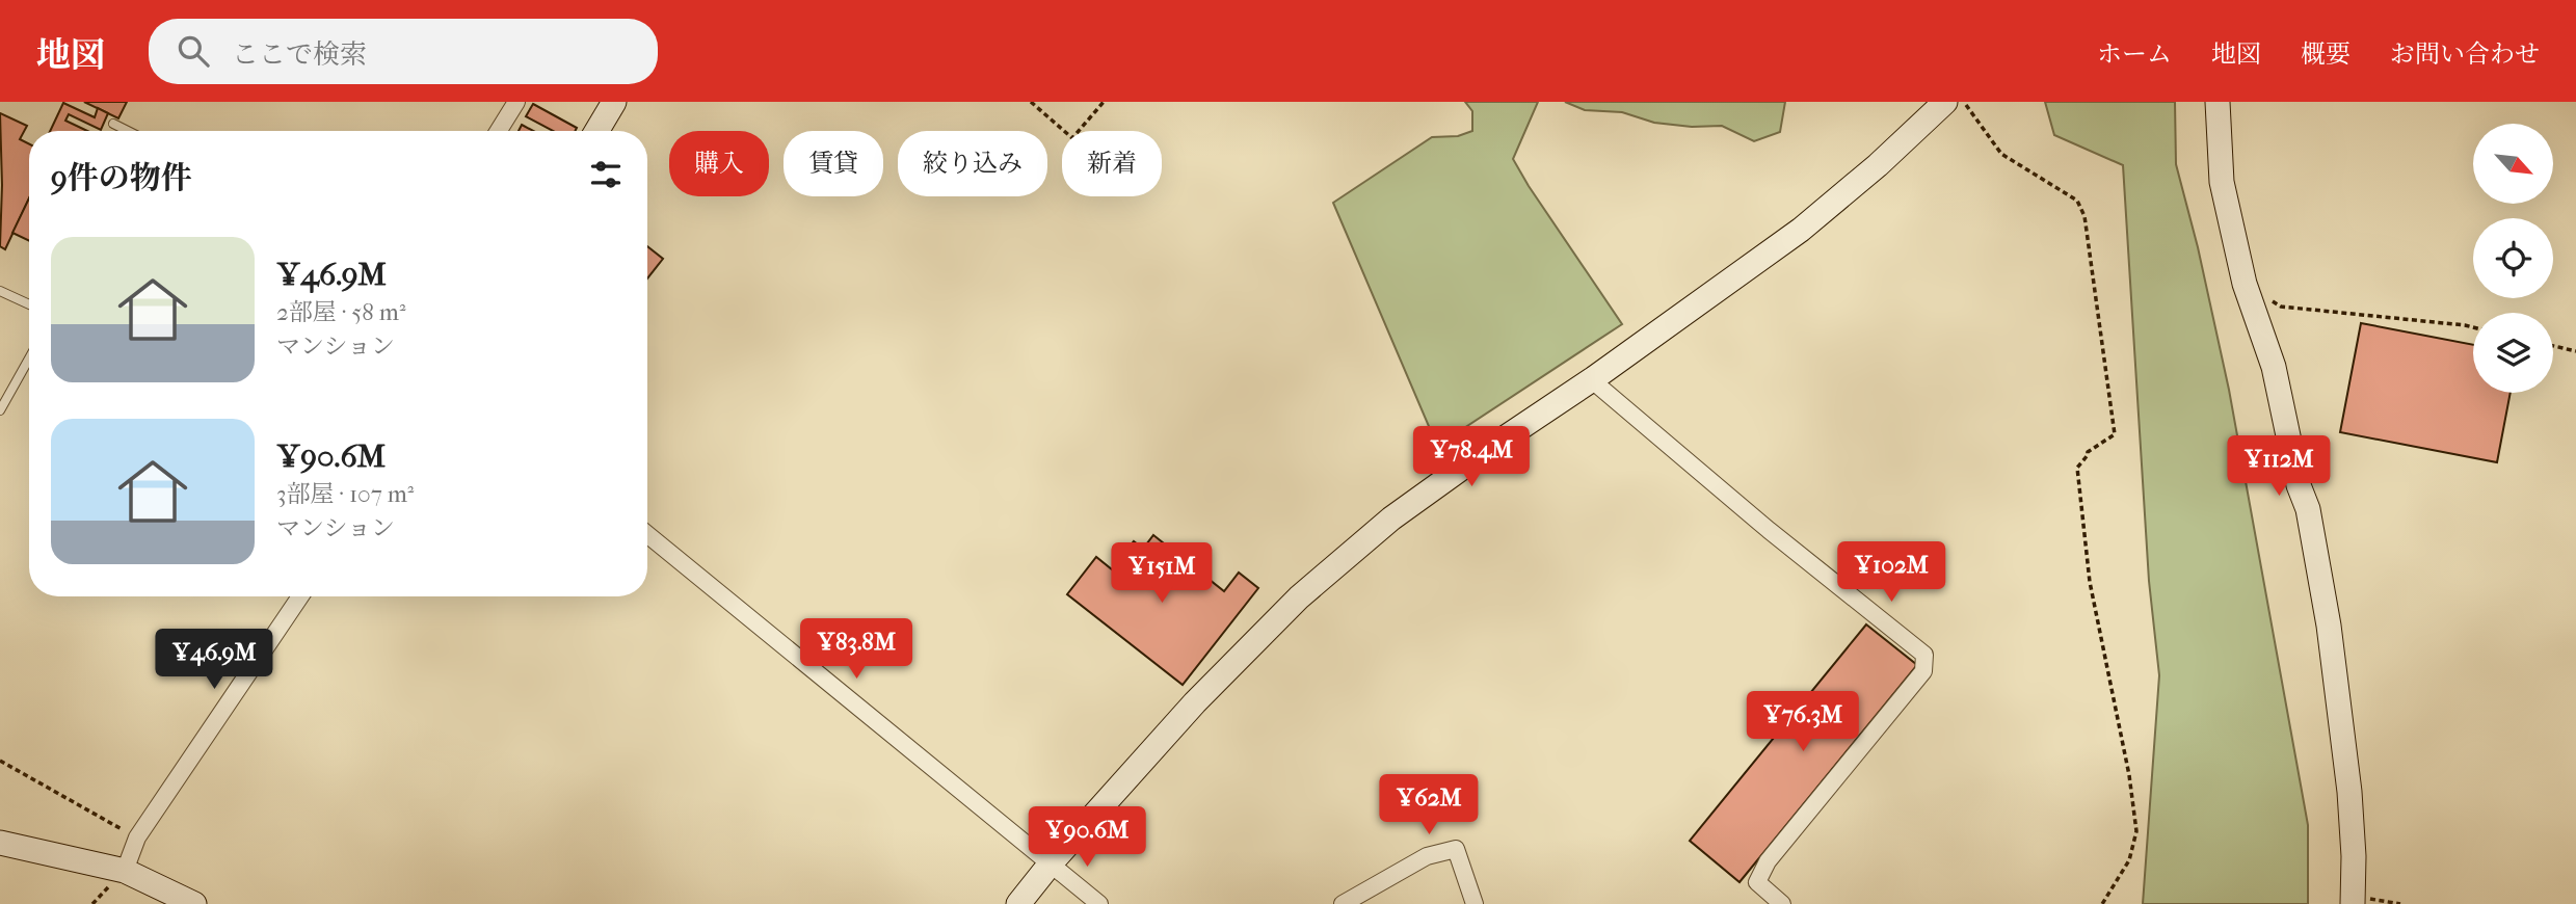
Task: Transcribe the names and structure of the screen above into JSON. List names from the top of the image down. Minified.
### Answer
{"north":"bottom right","page":{"header":"地図","search":"ここで検索","nav":["ホーム","地図","概要","お問い合わせ"],"chip":["購入","賃貸","絞り込み","新着"],"heading":"9件の物件","list":[{"name":"¥46.9M","note":"2部屋 · 58 m² · マンション"},{"name":"¥90.6M","note":"3部屋 · 107 m² · マンション"}],"price":["¥78.4M","¥112M","¥102M","¥151M","¥83.8M","¥46.9M","¥76.3M","¥62M","¥90.6M"]}}
